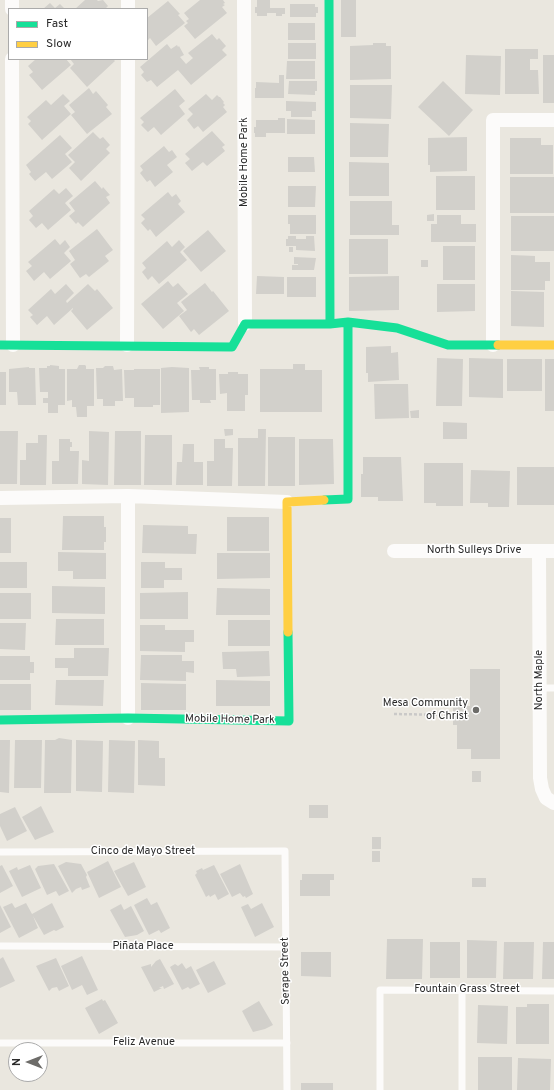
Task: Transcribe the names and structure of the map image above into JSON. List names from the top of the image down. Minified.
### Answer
{"streets":{"street":["Mobile Home Park","North Sulleys Drive","North Maple"],"lane":["Cinco de Mayo Street","Piñata Place","Serape Street","Fountain Grass Street","Feliz Avenue"]},"crossings":[["North Sulleys Drive","North Maple"],["Cinco de Mayo Street","Serape Street"],["Piñata Place","Serape Street"],["Serape Street","Feliz Avenue"]],"places":["Mesa Community of Christ"],"legend":["Fast","Slow"],"north":"left"}
